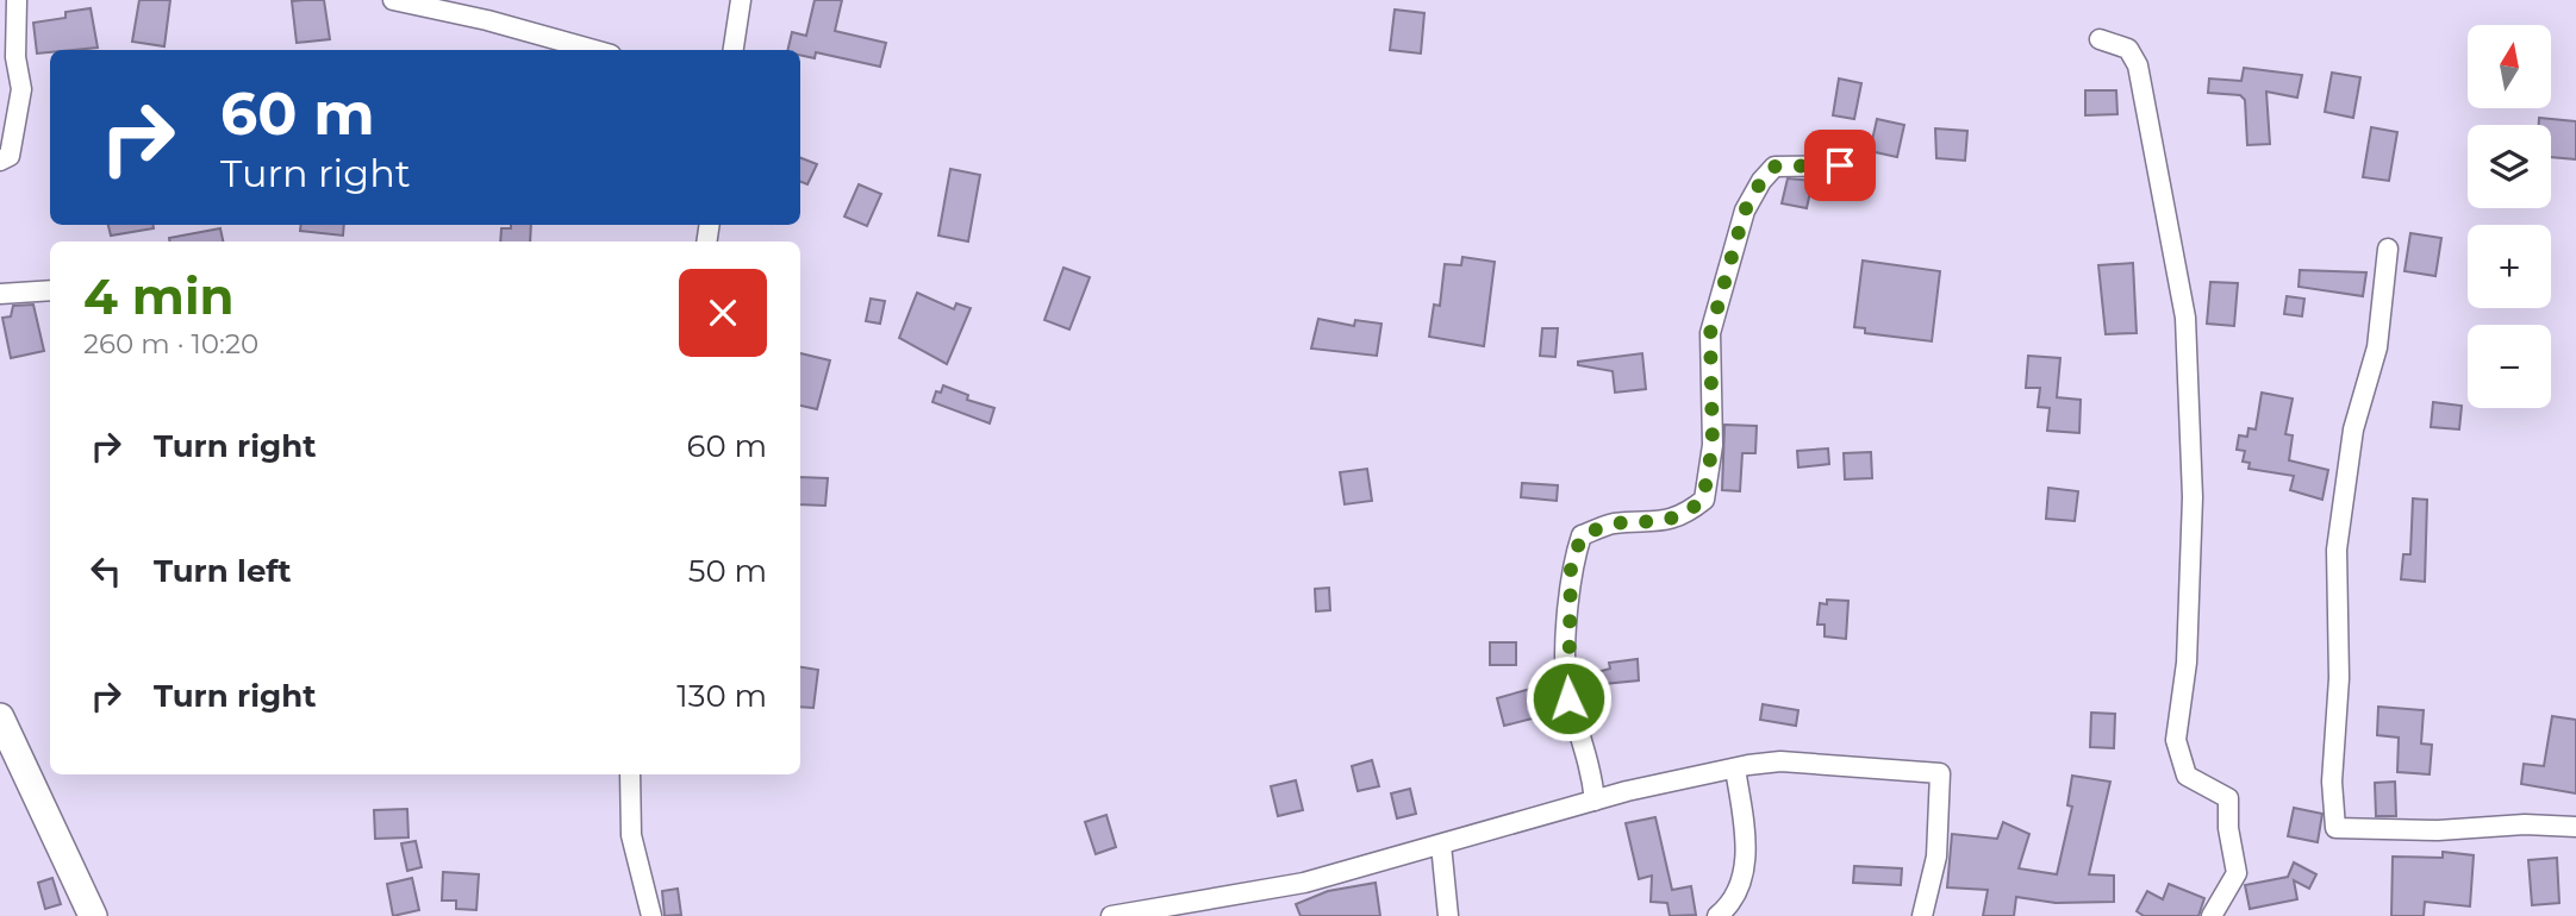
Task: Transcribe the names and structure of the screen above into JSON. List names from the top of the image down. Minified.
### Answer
{"north":"top","page":{"map_buttons":["+","−"],"turn":["60 m","Turn right"],"heading":["4 min","260 m · 10:20"],"list":[{"name":"Turn right","value":"60 m"},{"name":"Turn left","value":"50 m"},{"name":"Turn right","value":"130 m"}]}}
